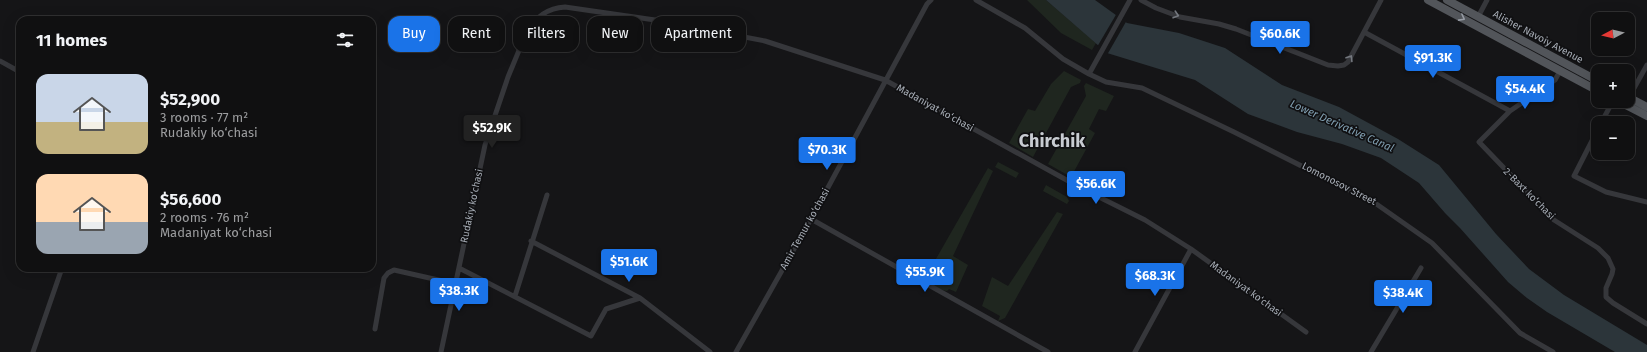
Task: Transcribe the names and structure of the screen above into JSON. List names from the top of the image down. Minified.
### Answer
{"streets":{"main road":["Alisher Navoiy Avenue"],"street":["Madaniyat ko‘chasi","Lomonosov Street","2-Baxt ko‘chasi","Rudakiy ko‘chasi","Amir Temur ko‘chasi"]},"crossings":[["Madaniyat ko‘chasi","Amir Temur ko‘chasi"]],"districts":["Chirchik"],"water":["Lower Derivative Canal"],"north":"left","page":{"map_buttons":["+","−"],"chip":["Buy","Rent","Filters","New","Apartment"],"heading":"11 homes","price":["$60.6K","$91.3K","$54.4K","$52.9K","$70.3K","$56.6K","$51.6K","$55.9K","$68.3K","$38.3K","$38.4K"],"list":[{"name":"$52,900","note":"3 rooms · 77 m² · Rudakiy ko‘chasi"},{"name":"$56,600","note":"2 rooms · 76 m² · Madaniyat ko‘chasi"}]}}
